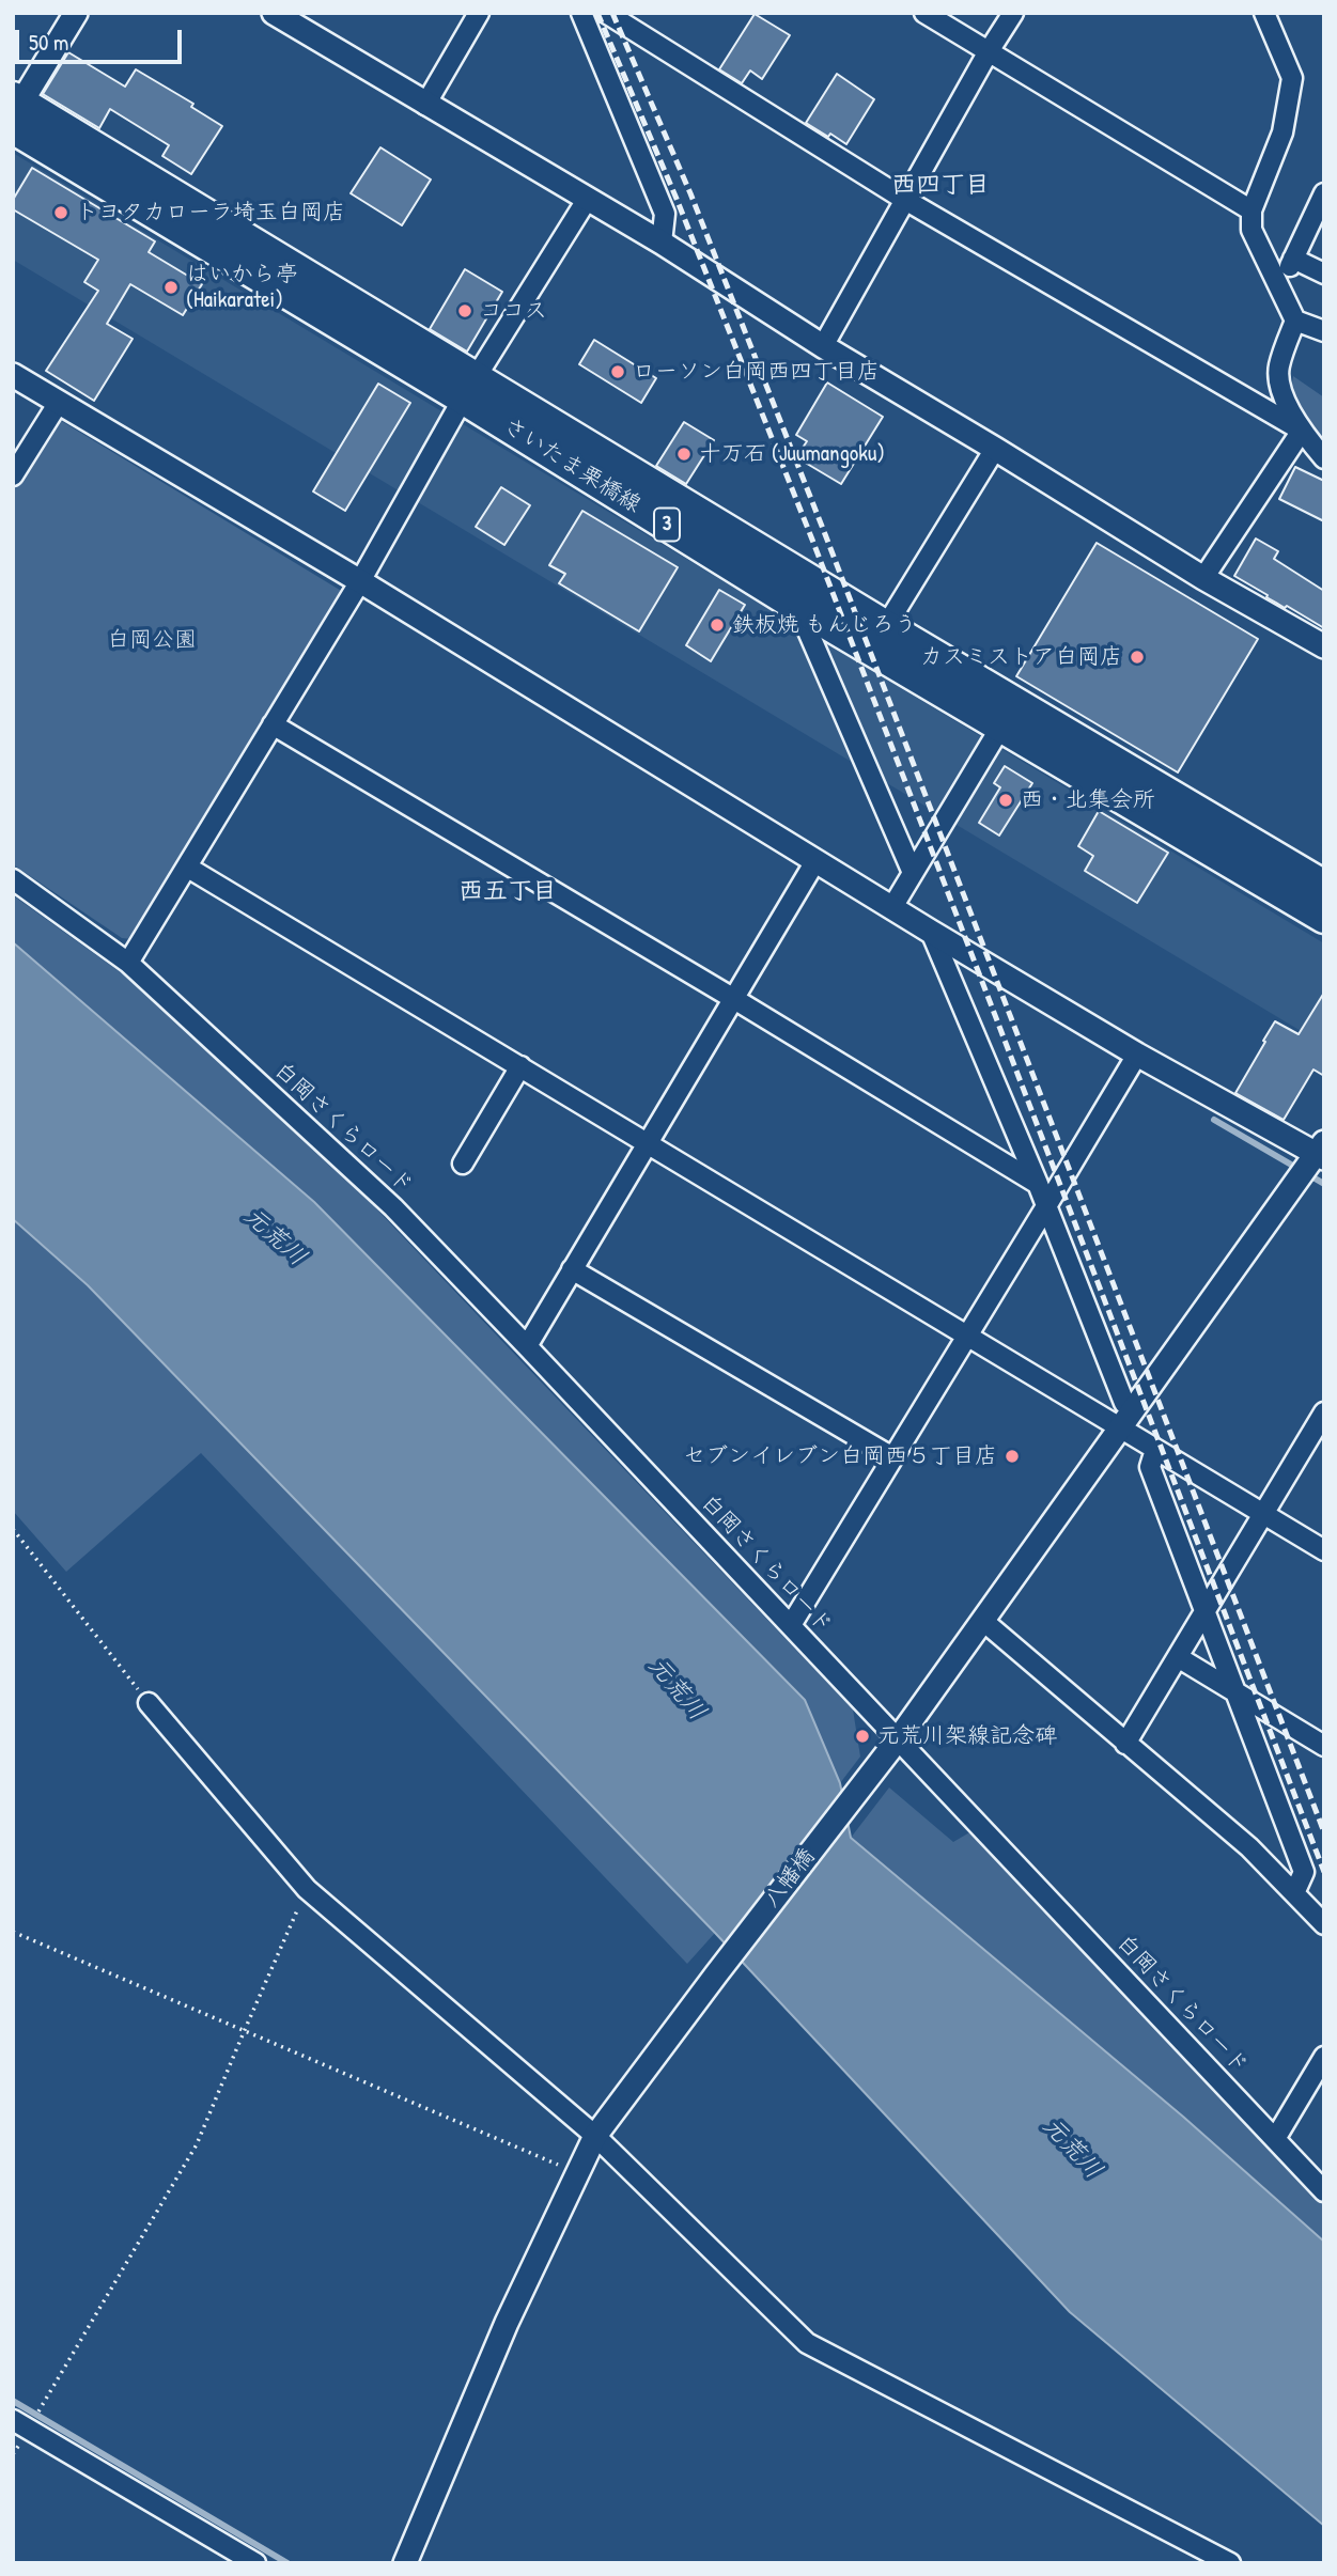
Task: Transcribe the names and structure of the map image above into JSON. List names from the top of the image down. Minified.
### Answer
{"streets":{"main road":["さいたま栗橋線","3"],"street":["白岡さくらロード","八幡橋"]},"crossings":[["白岡さくらロード","八幡橋"]],"districts":["西四丁目","西五丁目"],"water":["元荒川"],"parks":["白岡公園"],"places":["トヨタカローラ埼玉白岡店","はいから亭 (Haikaratei)","ココス","ローソン白岡西四丁目店","十万石 (Juumangoku)","鉄板焼 もんじろう","カスミストア白岡店","西・北集会所","セブンイレブン白岡西５丁目店","元荒川架線記念碑"],"scale_bar":"50 m"}
